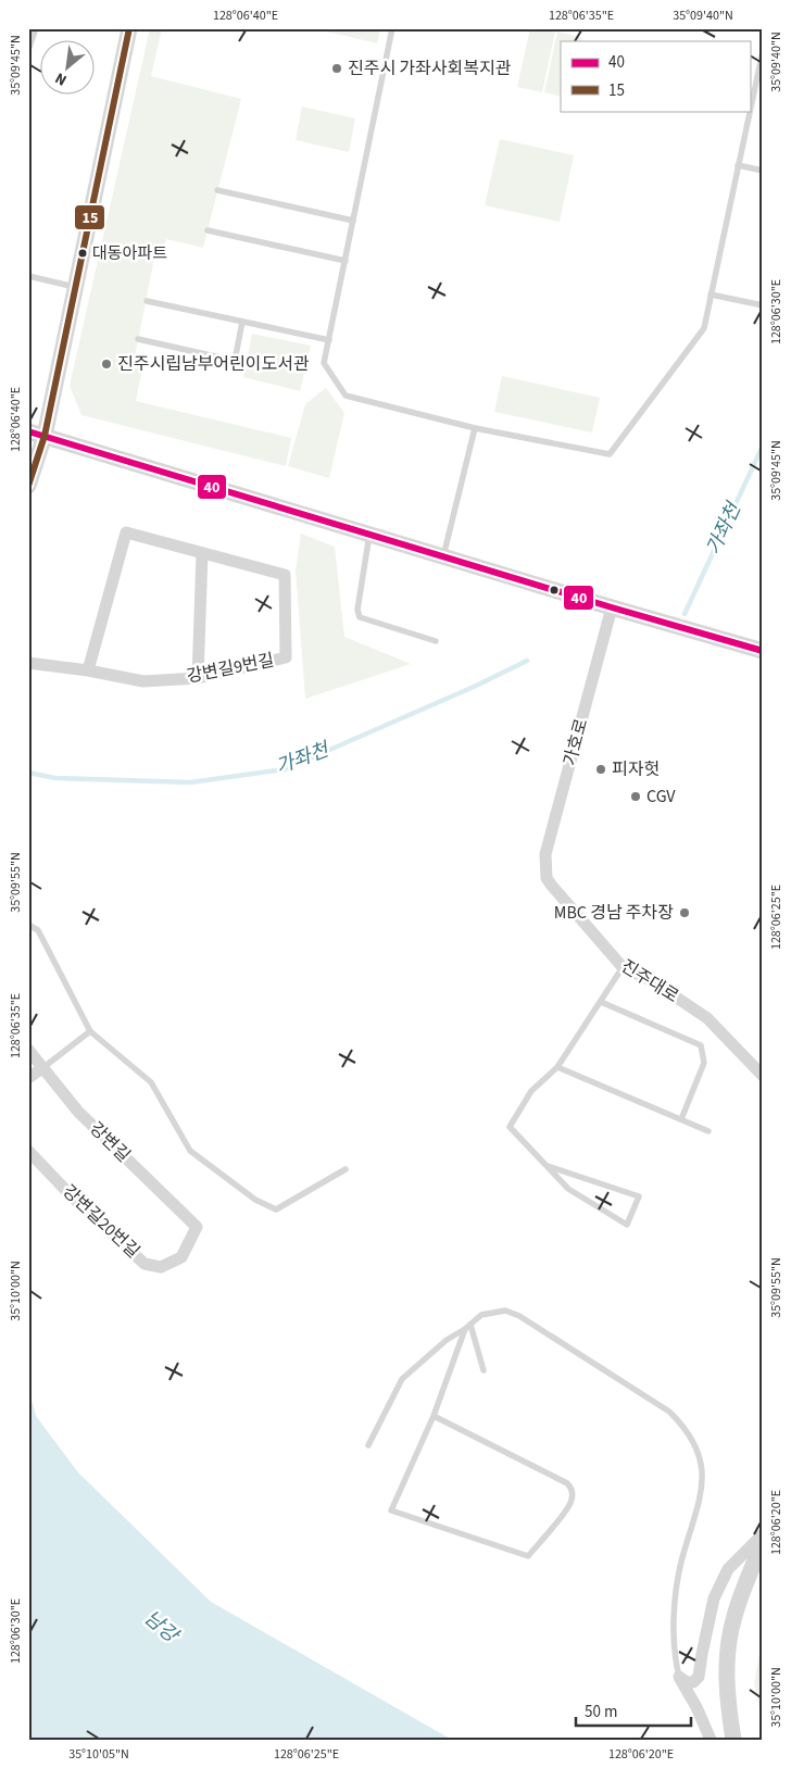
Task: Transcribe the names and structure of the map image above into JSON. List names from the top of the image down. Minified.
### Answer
{"streets":{"street":["강변길9번길","가호로","진주대로","강변길","강변길20번길"]},"crossings":[["가호로","진주대로"],["강변길","강변길20번길"]],"water":["가좌천","남강"],"places":["진주시 가좌사회복지관","대동아파트","진주시립남부어린이도서관","피자헛","CGV","MBC 경남 주차장"],"lines":["transit line 15","transit line 40"],"legend":["40","15"],"scale_bar":"50 m","north":"bottom left","coordinates":["128°06'40\"E","128°06'35\"E","35°09'40\"N","35°09'45\"N","128°06'30\"E","35°09'55\"N","128°06'25\"E","35°10'00\"N","128°06'20\"E","35°10'05\"N"]}
